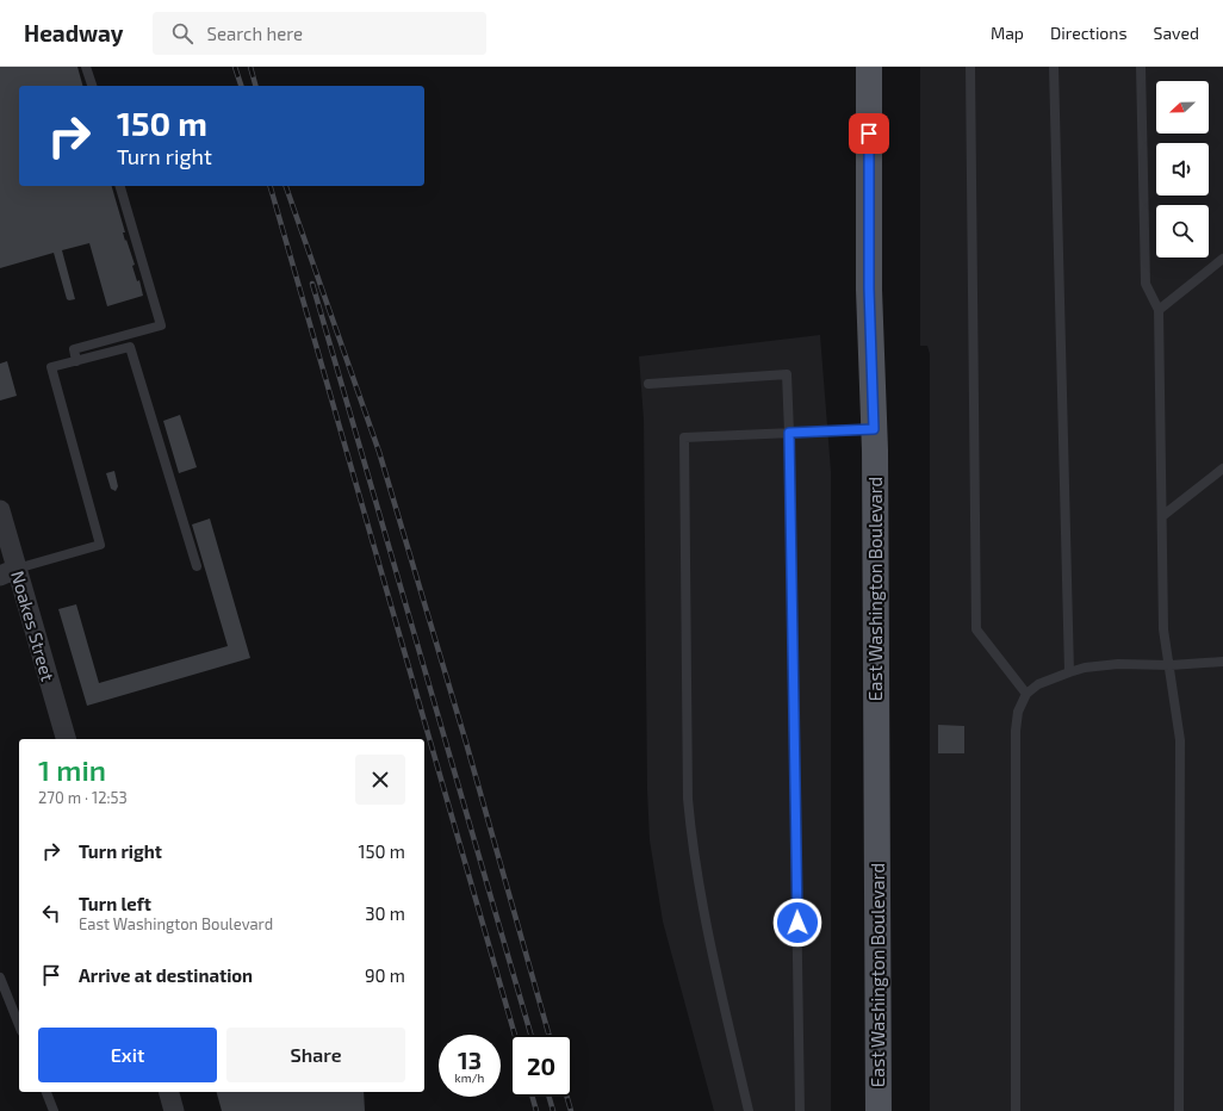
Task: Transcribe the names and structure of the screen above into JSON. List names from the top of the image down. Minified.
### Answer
{"streets":{"main road":["East Washington Boulevard"],"street":["Noakes Street"]},"north":"left","page":{"header":"Headway","search":"Search here","nav":["Map","Directions","Saved"],"turn":["150 m","Turn right"],"heading":["1 min","270 m · 12:53"],"list":[{"name":"Turn right","value":"150 m"},{"name":"Turn left","note":"East Washington Boulevard","value":"30 m"},{"name":"Arrive at destination","value":"90 m"}],"buttons":["Exit","Share"],"speed":"13 km/h","limit":"20"}}
